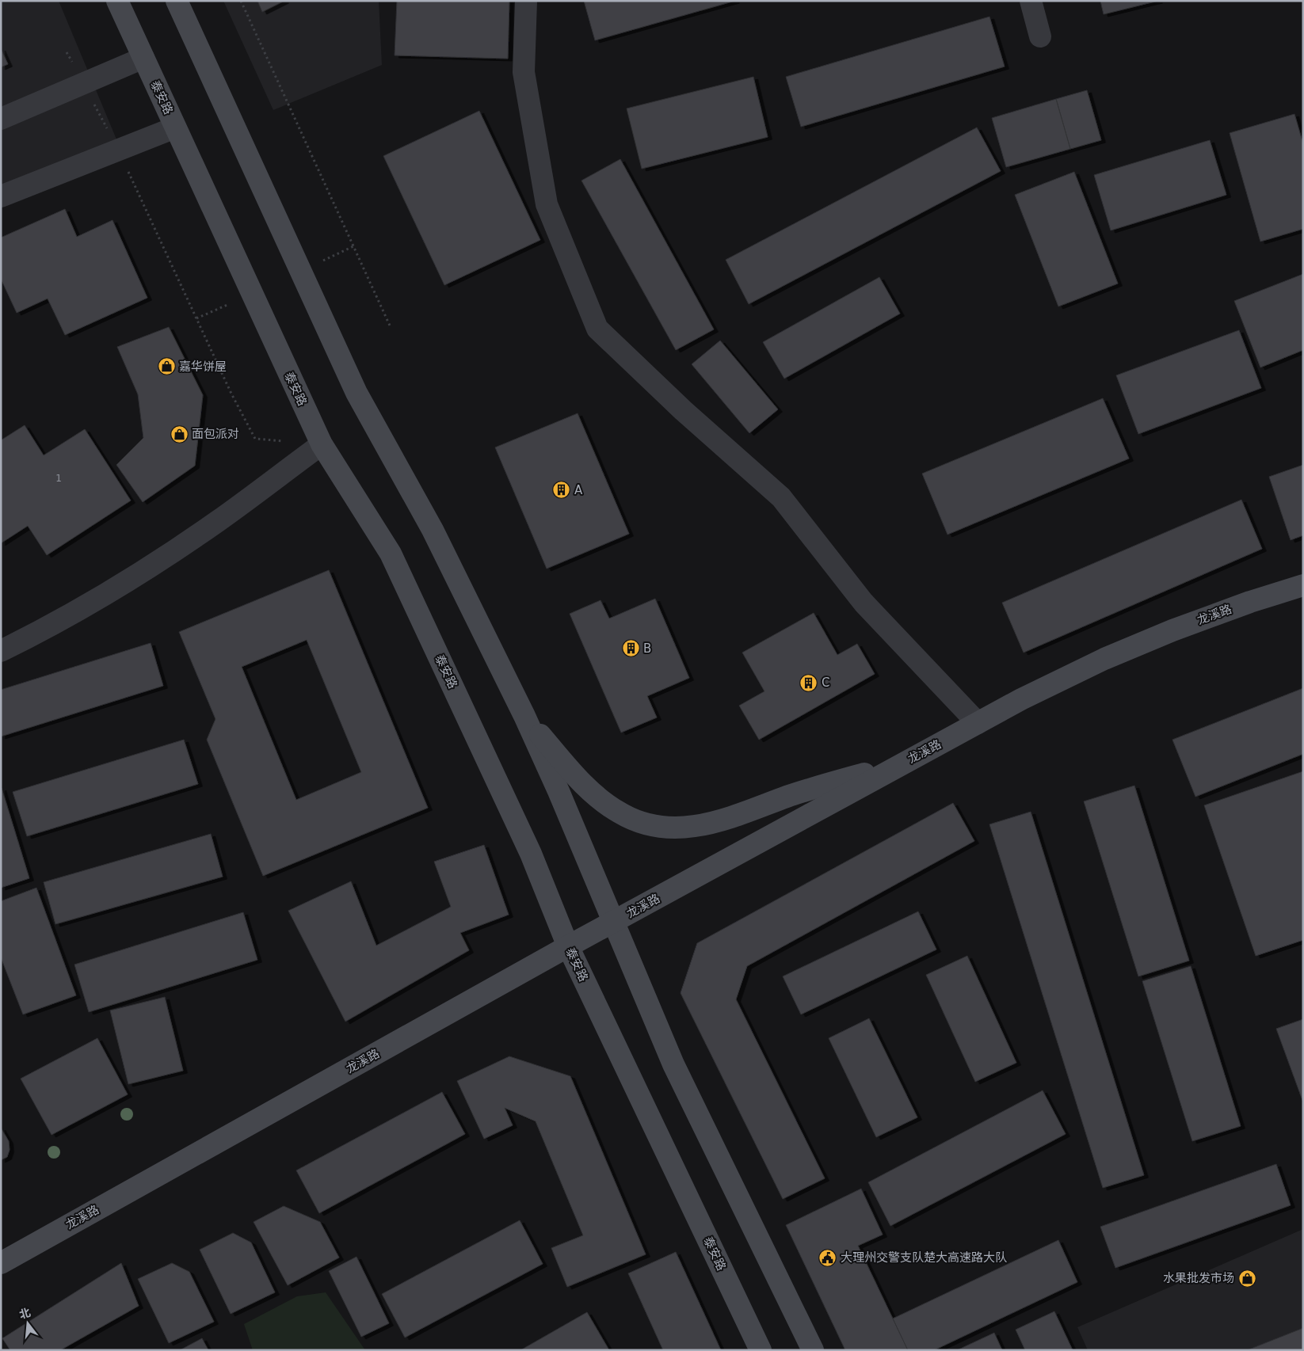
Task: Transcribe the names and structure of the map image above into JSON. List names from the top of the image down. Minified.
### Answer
{"streets":{"main road":["泰安路","龙溪路"]},"crossings":[["泰安路","龙溪路"]],"places":{"shop":["嘉华饼屋","面包派对","水果批发市场"],"building":["A","B","C"],"public building":["大理州交警支队楚大高速路大队"]},"house_numbers":["1"],"north":"top"}
